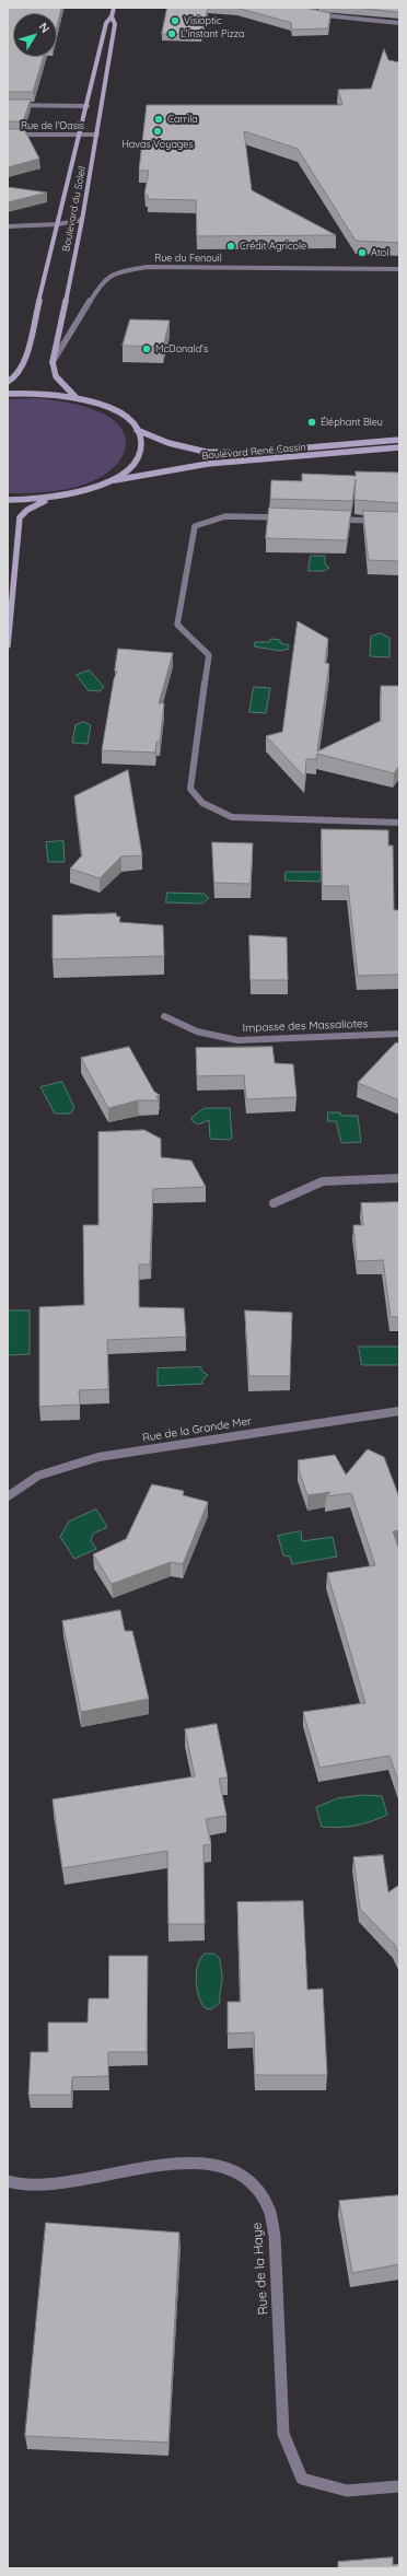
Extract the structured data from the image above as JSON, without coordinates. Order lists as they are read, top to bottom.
{
  "streets": {
    "main road": ["Boulevard du Soleil", "Boulevard René Cassin"],
    "street": [
      "Rue de l'Oasis",
      "Rue du Fenouil",
      "Impasse des Massaliotes",
      "Rue de la Grande Mer",
      "Rue de la Haye"
    ]
  },
  "crossings": [
    ["Rue de l'Oasis", "Boulevard du Soleil"],
    ["Boulevard du Soleil", "Rue du Fenouil"]
  ],
  "places": [
    "Visioptic",
    "L'instant Pizza",
    "Carrila",
    "Havas Voyages",
    "Crédit Agricole",
    "Atol",
    "McDonald's",
    "Éléphant Bleu"
  ],
  "north": "top right"
}
